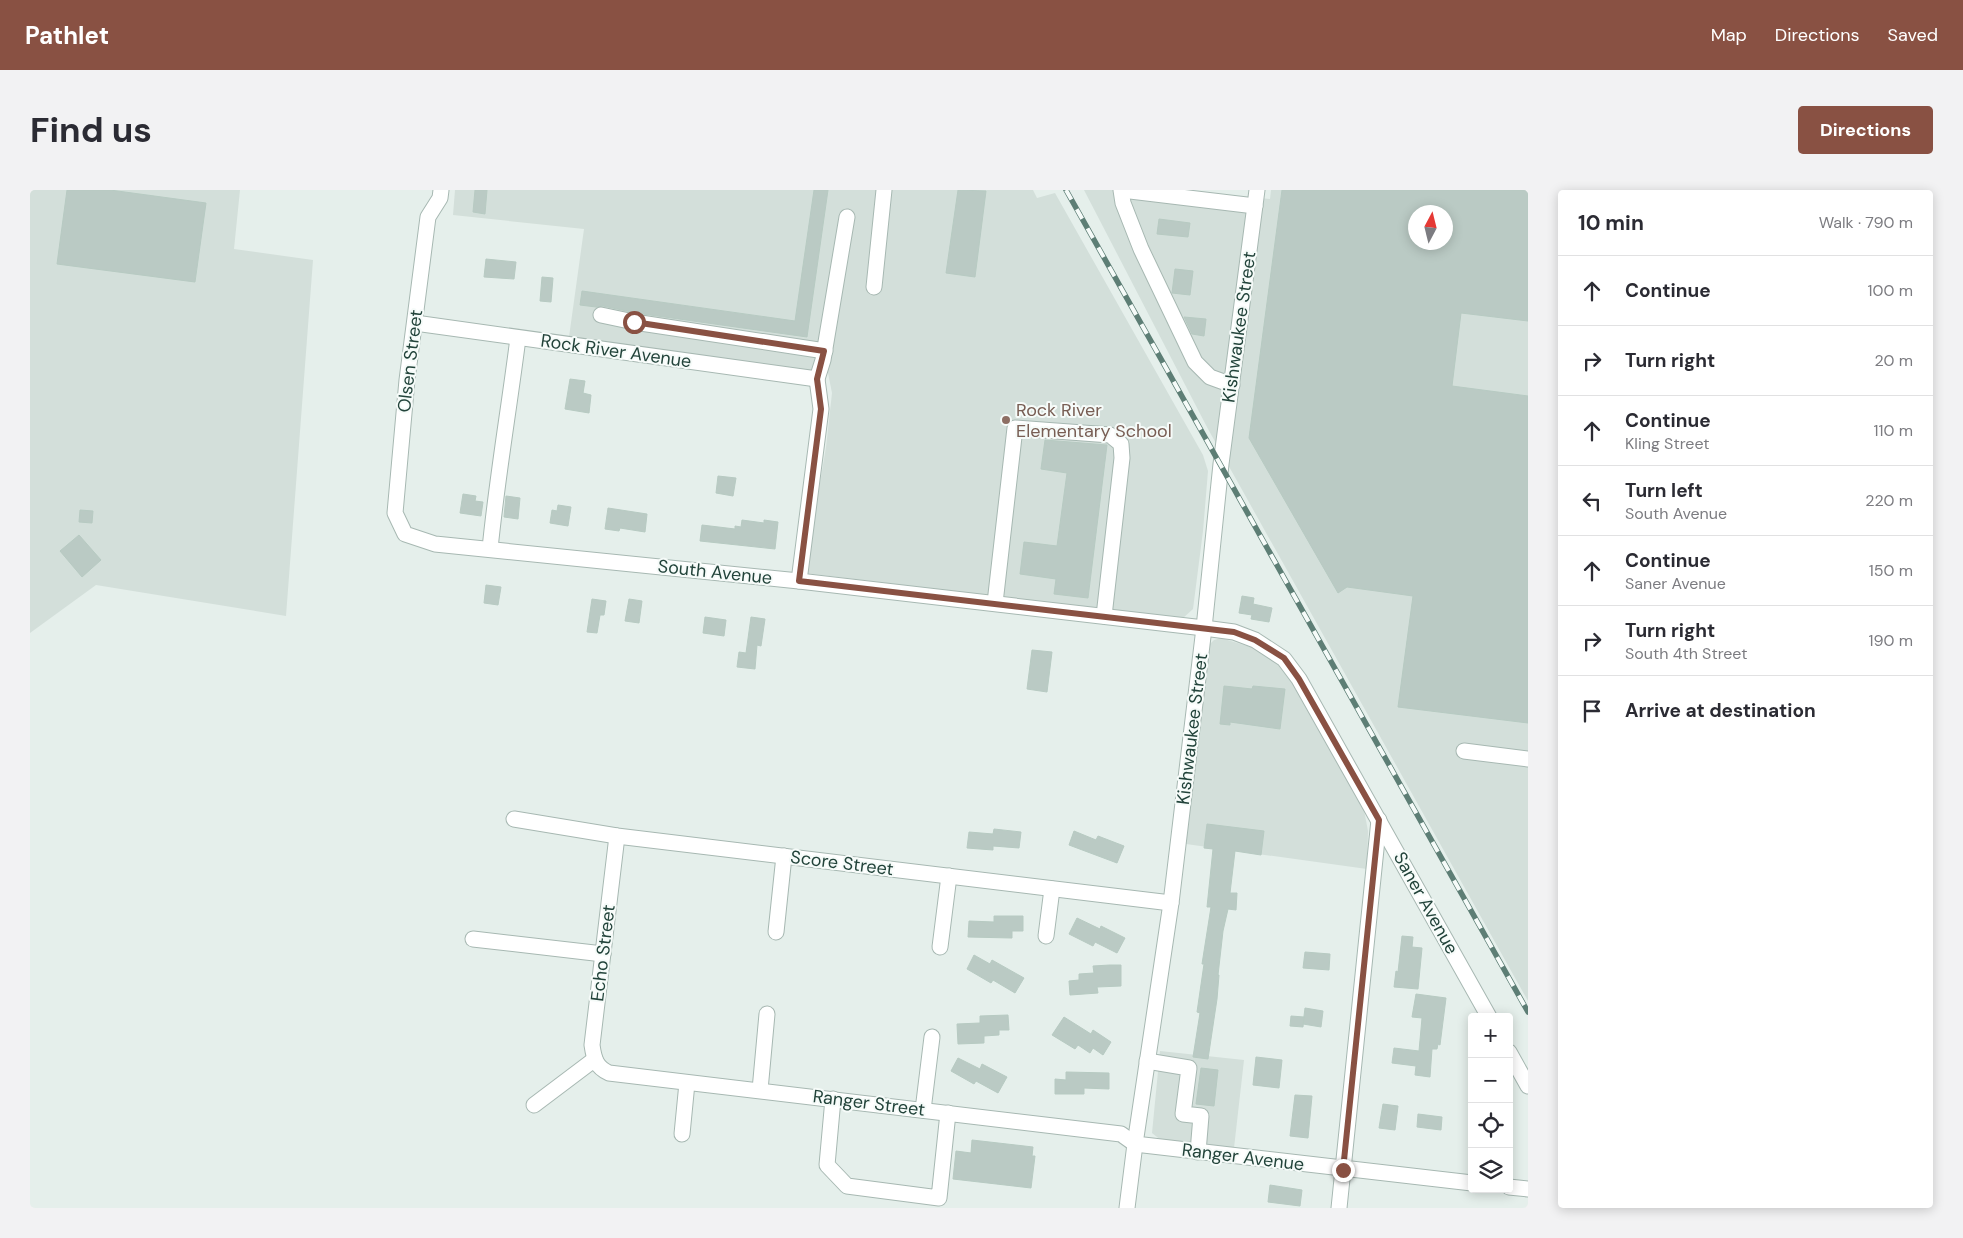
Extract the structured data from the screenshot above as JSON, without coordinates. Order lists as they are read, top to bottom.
{
  "streets": {
    "street": [
      "Kishwaukee Street",
      "Rock River Avenue",
      "Olsen Street",
      "South Avenue",
      "Score Street",
      "Saner Avenue",
      "Echo Street",
      "Ranger Street",
      "Ranger Avenue"
    ]
  },
  "crossings": [
    ["Kishwaukee Street", "South Avenue"],
    ["Kishwaukee Street", "Score Street"],
    ["Kishwaukee Street", "Saner Avenue"],
    ["Kishwaukee Street", "Ranger Street"],
    ["Kishwaukee Street", "Ranger Avenue"],
    ["Rock River Avenue", "Olsen Street"],
    ["Olsen Street", "South Avenue"],
    ["South Avenue", "Saner Avenue"],
    ["Score Street", "Echo Street"],
    ["Echo Street", "Ranger Street"],
    ["Ranger Street", "Ranger Avenue"]
  ],
  "places": ["Rock River Elementary School"],
  "north": "top",
  "page": {
    "header": "Pathlet",
    "nav": ["Map", "Directions", "Saved"],
    "buttons": "Directions",
    "title": "Find us",
    "heading": ["10 min", "Walk · 790 m"],
    "list": [
      ["Continue", "100 m"],
      ["Turn right", "20 m"],
      ["Continue", "Kling Street", "110 m"],
      ["Turn left", "South Avenue", "220 m"],
      ["Continue", "Saner Avenue", "150 m"],
      ["Turn right", "South 4th Street", "190 m"],
      "Arrive at destination"
    ],
    "map_buttons": ["+", "−"]
  }
}
